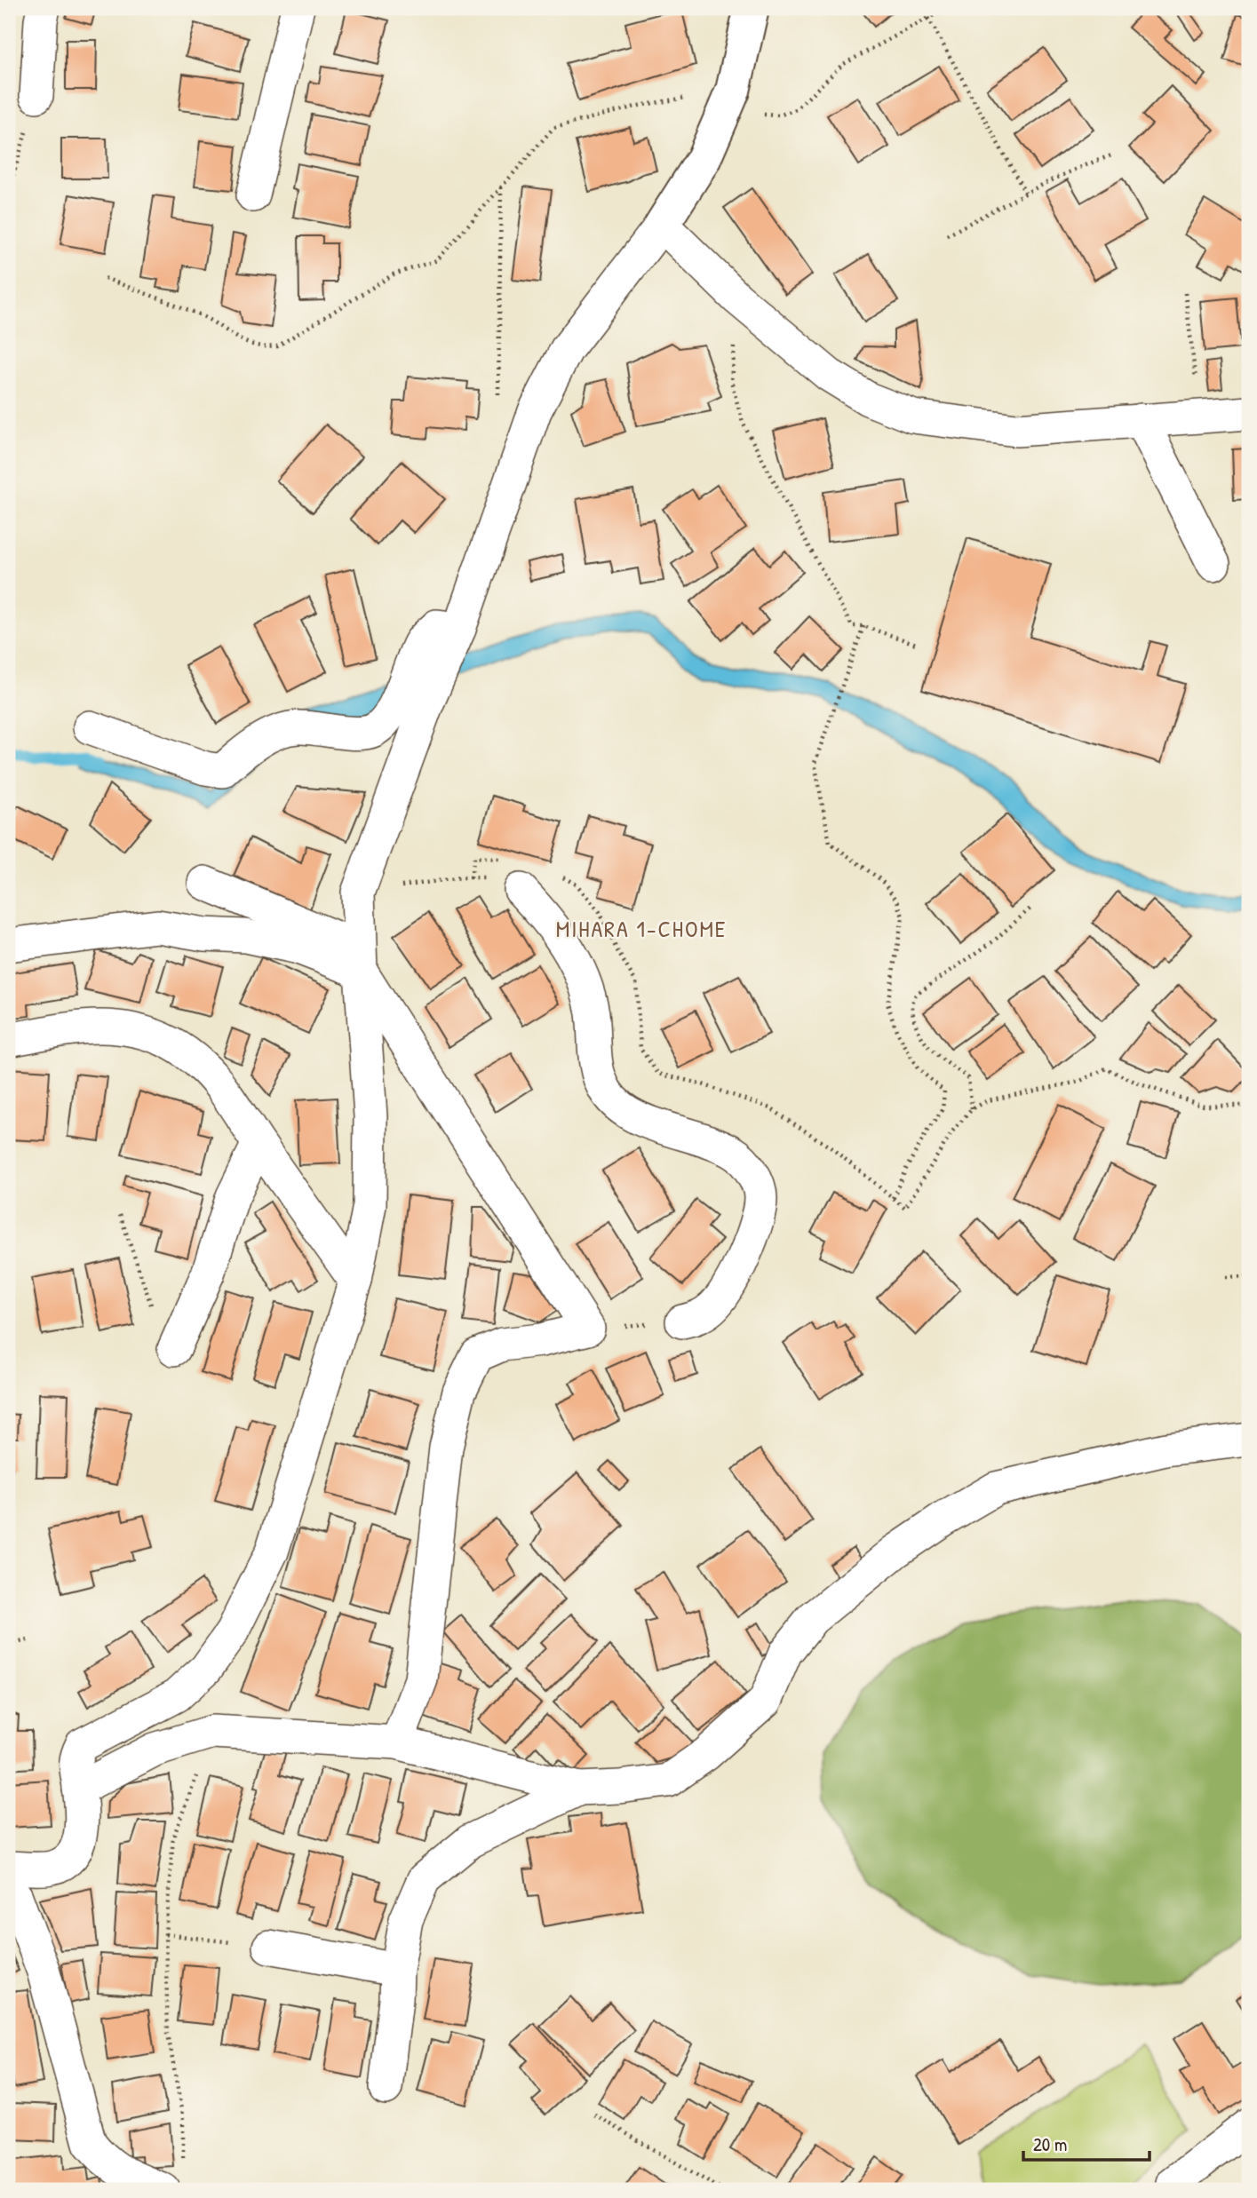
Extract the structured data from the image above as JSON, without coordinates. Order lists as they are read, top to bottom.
{
  "districts": ["MIHARA 1-CHOME"],
  "scale_bar": "20 m"
}
